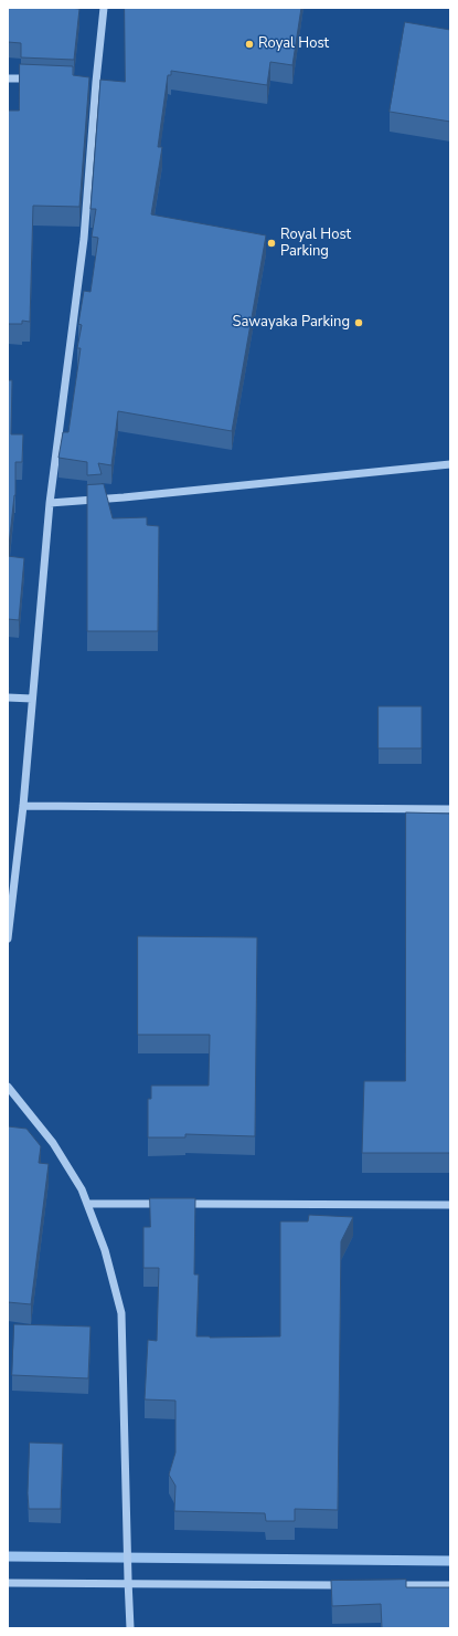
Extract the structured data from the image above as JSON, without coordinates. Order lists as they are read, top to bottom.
{
  "places": ["Royal Host", "Royal Host Parking", "Sawayaka Parking"]
}
